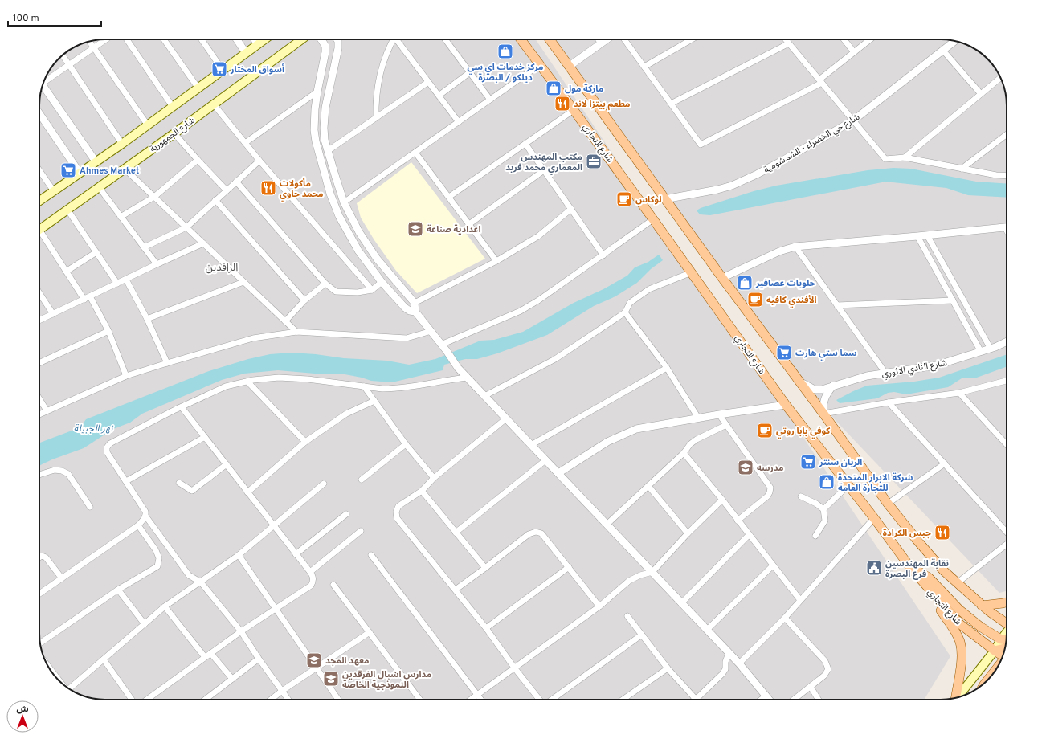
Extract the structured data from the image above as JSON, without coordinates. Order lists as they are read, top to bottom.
{
  "streets": {
    "main road": ["شارع الجمهورية", "شارع التجاري"],
    "street": ["شارع حي الخضراء - الشمشومية", "شارع النادي الاثوري"]
  },
  "districts": ["الرافدين"],
  "water": ["نهر الجبيلة"],
  "places": {
    "shop": [
      "مركز خدمات اي سي ديلكو / البصرة",
      "ماركة مول",
      "حلويات عصافير",
      "شركة الابرار المتحدة للتجارة العامة"
    ],
    "supermarket": [
      "أسواق المختار",
      "Ahmes Market",
      "سما ستي هارت",
      "الريان سنتر"
    ],
    "restaurant": ["مطعم بيتزا لاند", "مأكولات محمد حاوي", "چبس الكرادة"],
    "office": ["مكتب المهندس المعماري محمد فريد"],
    "cafe": ["لوكاس", "الأفندي كافيه", "كوفي بابا روتي"],
    "school or university": [
      "اعدادية صناعة",
      "مدرسه",
      "معهد المجد",
      "مدارس اشبال الفرقدين النموذجية الخاصة"
    ],
    "public building": ["نقابة المهندسين فرع البصرة"]
  },
  "scale_bar": "100 m",
  "north": "top"
}
